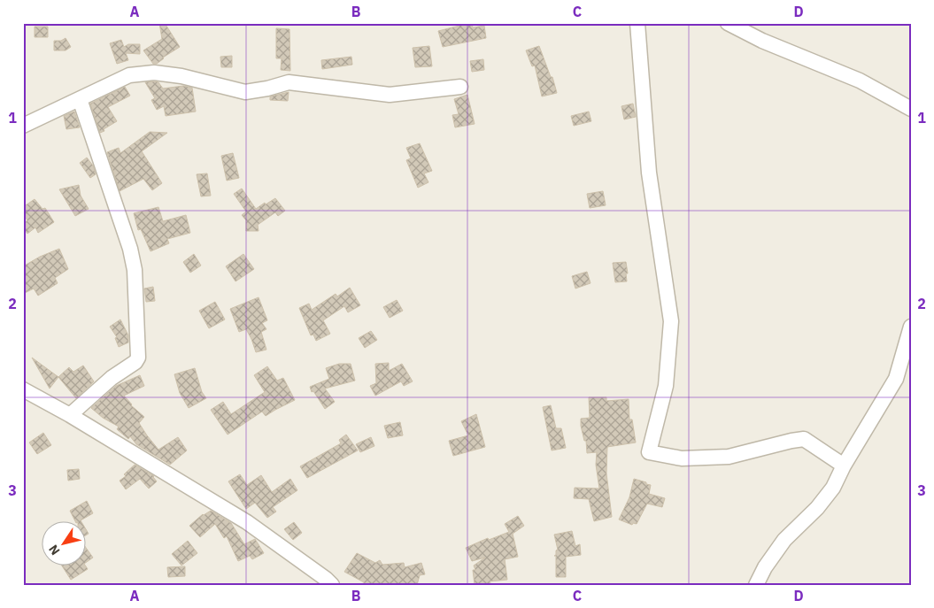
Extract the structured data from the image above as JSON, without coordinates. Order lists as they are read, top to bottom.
{
  "north": "bottom left",
  "grid": {
    "columns": [
      "A",
      "B",
      "C",
      "D"
    ],
    "rows": ["1", "2", "3"]
  }
}
